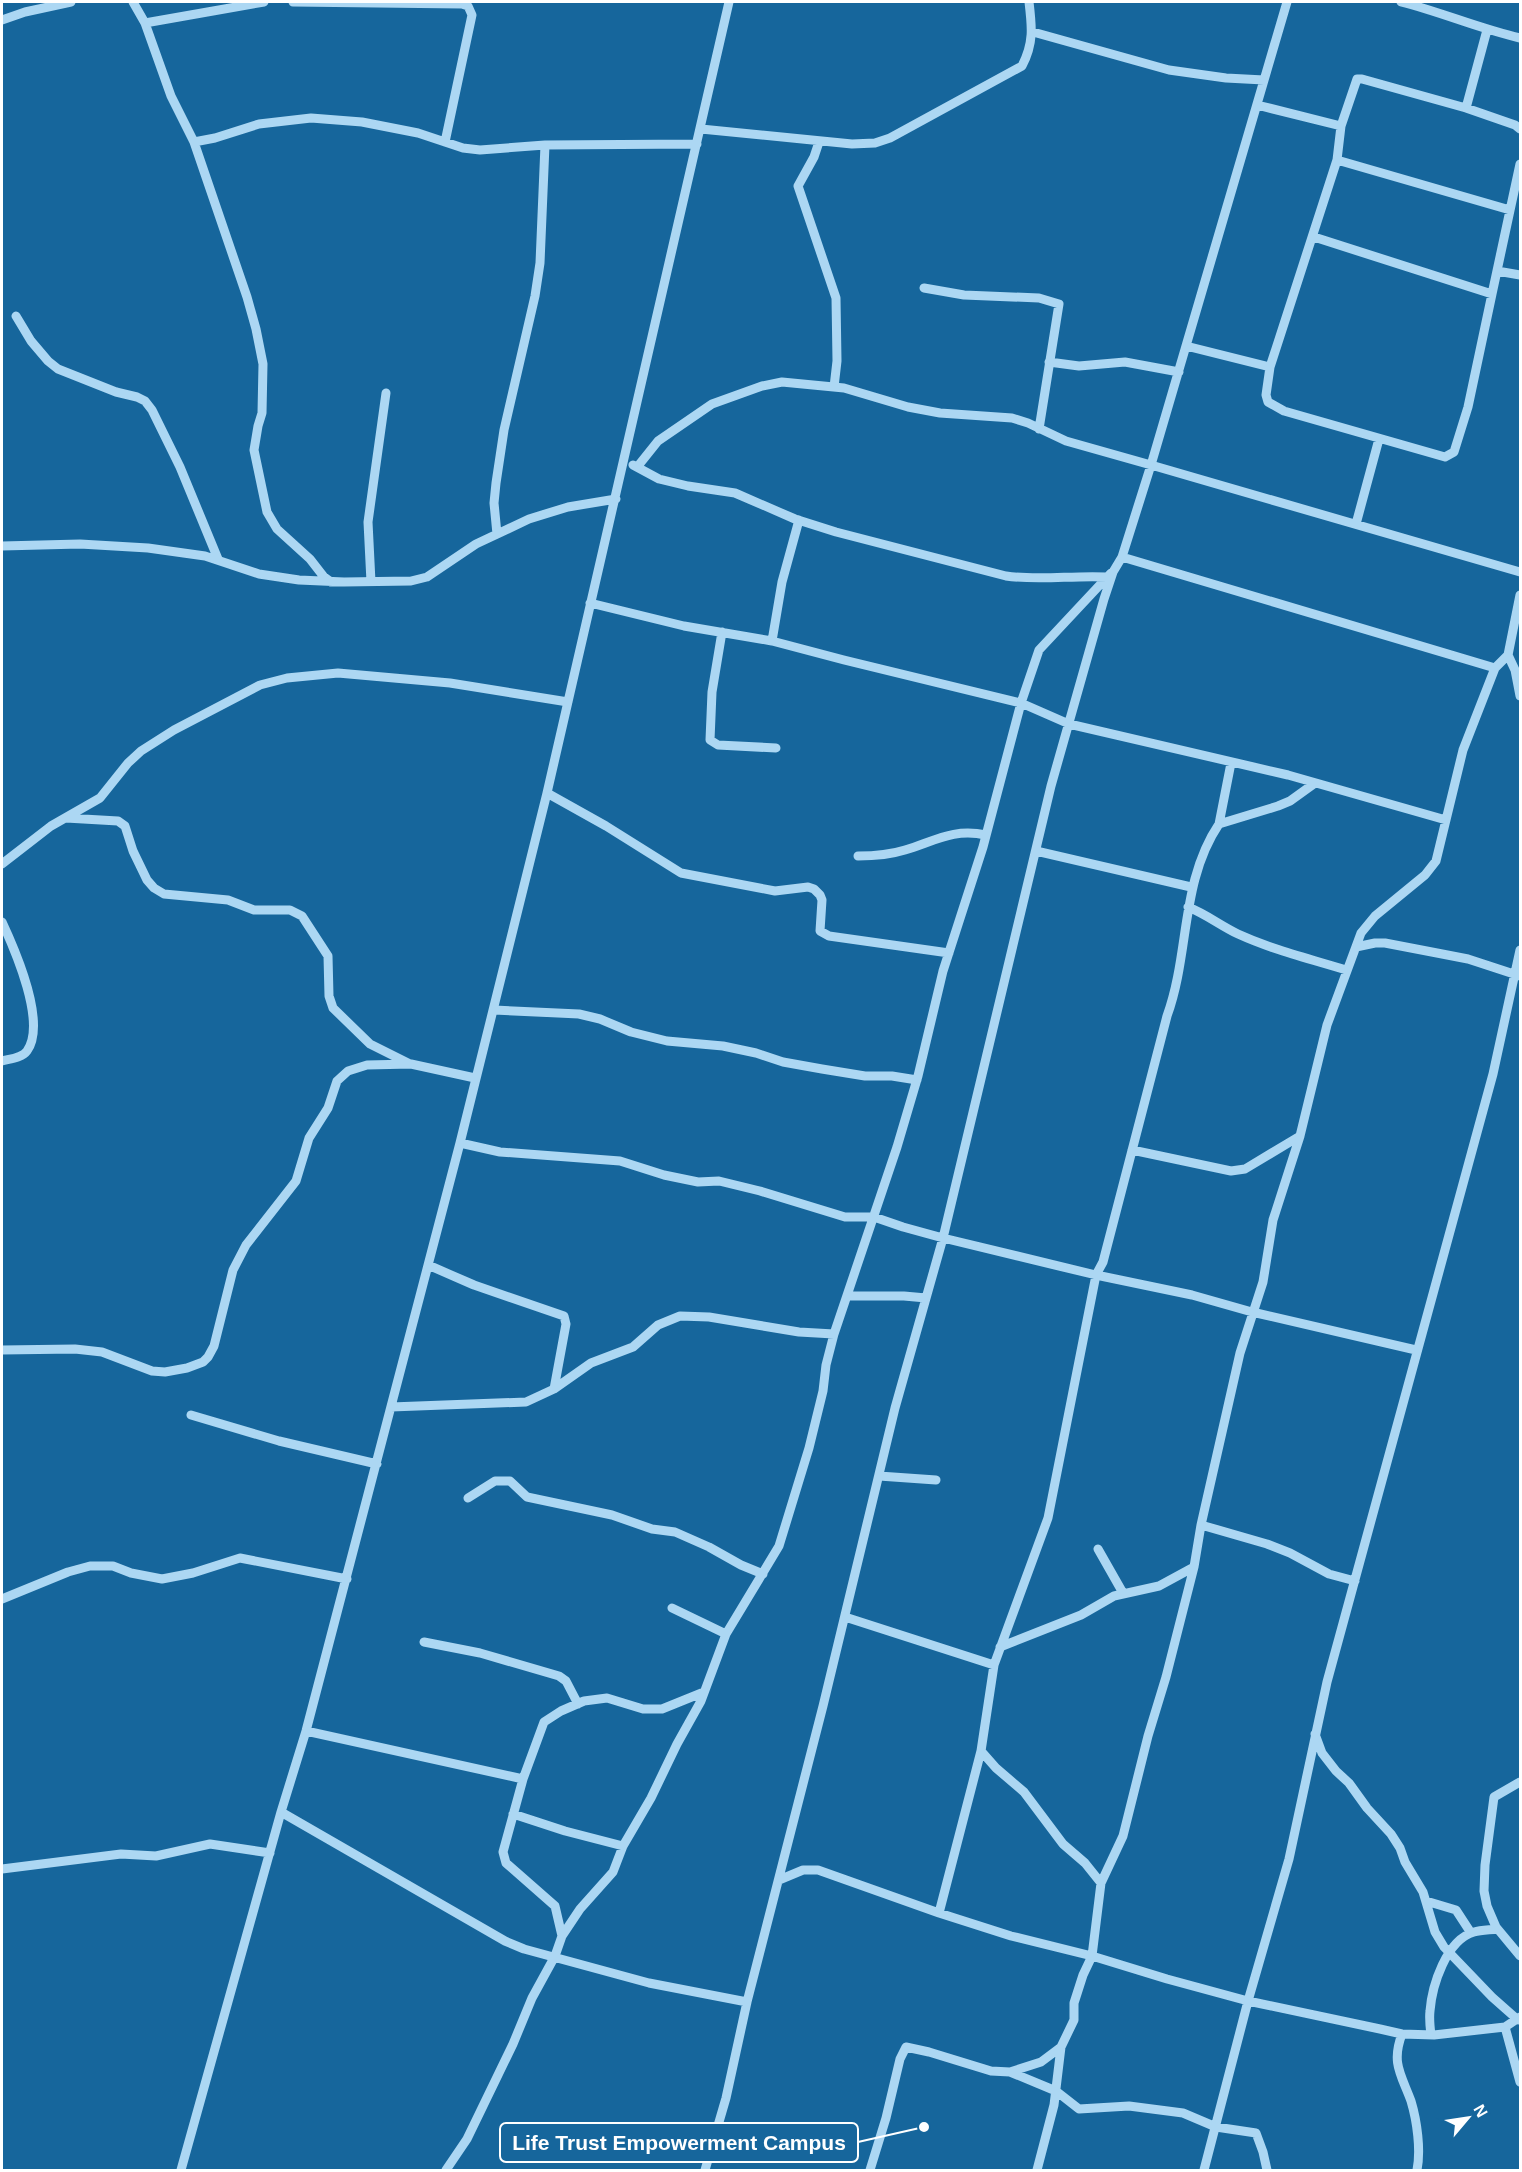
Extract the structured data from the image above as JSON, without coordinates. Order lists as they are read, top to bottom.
{
  "places": ["Life Trust Empowerment Campus"],
  "north": "top right"
}
